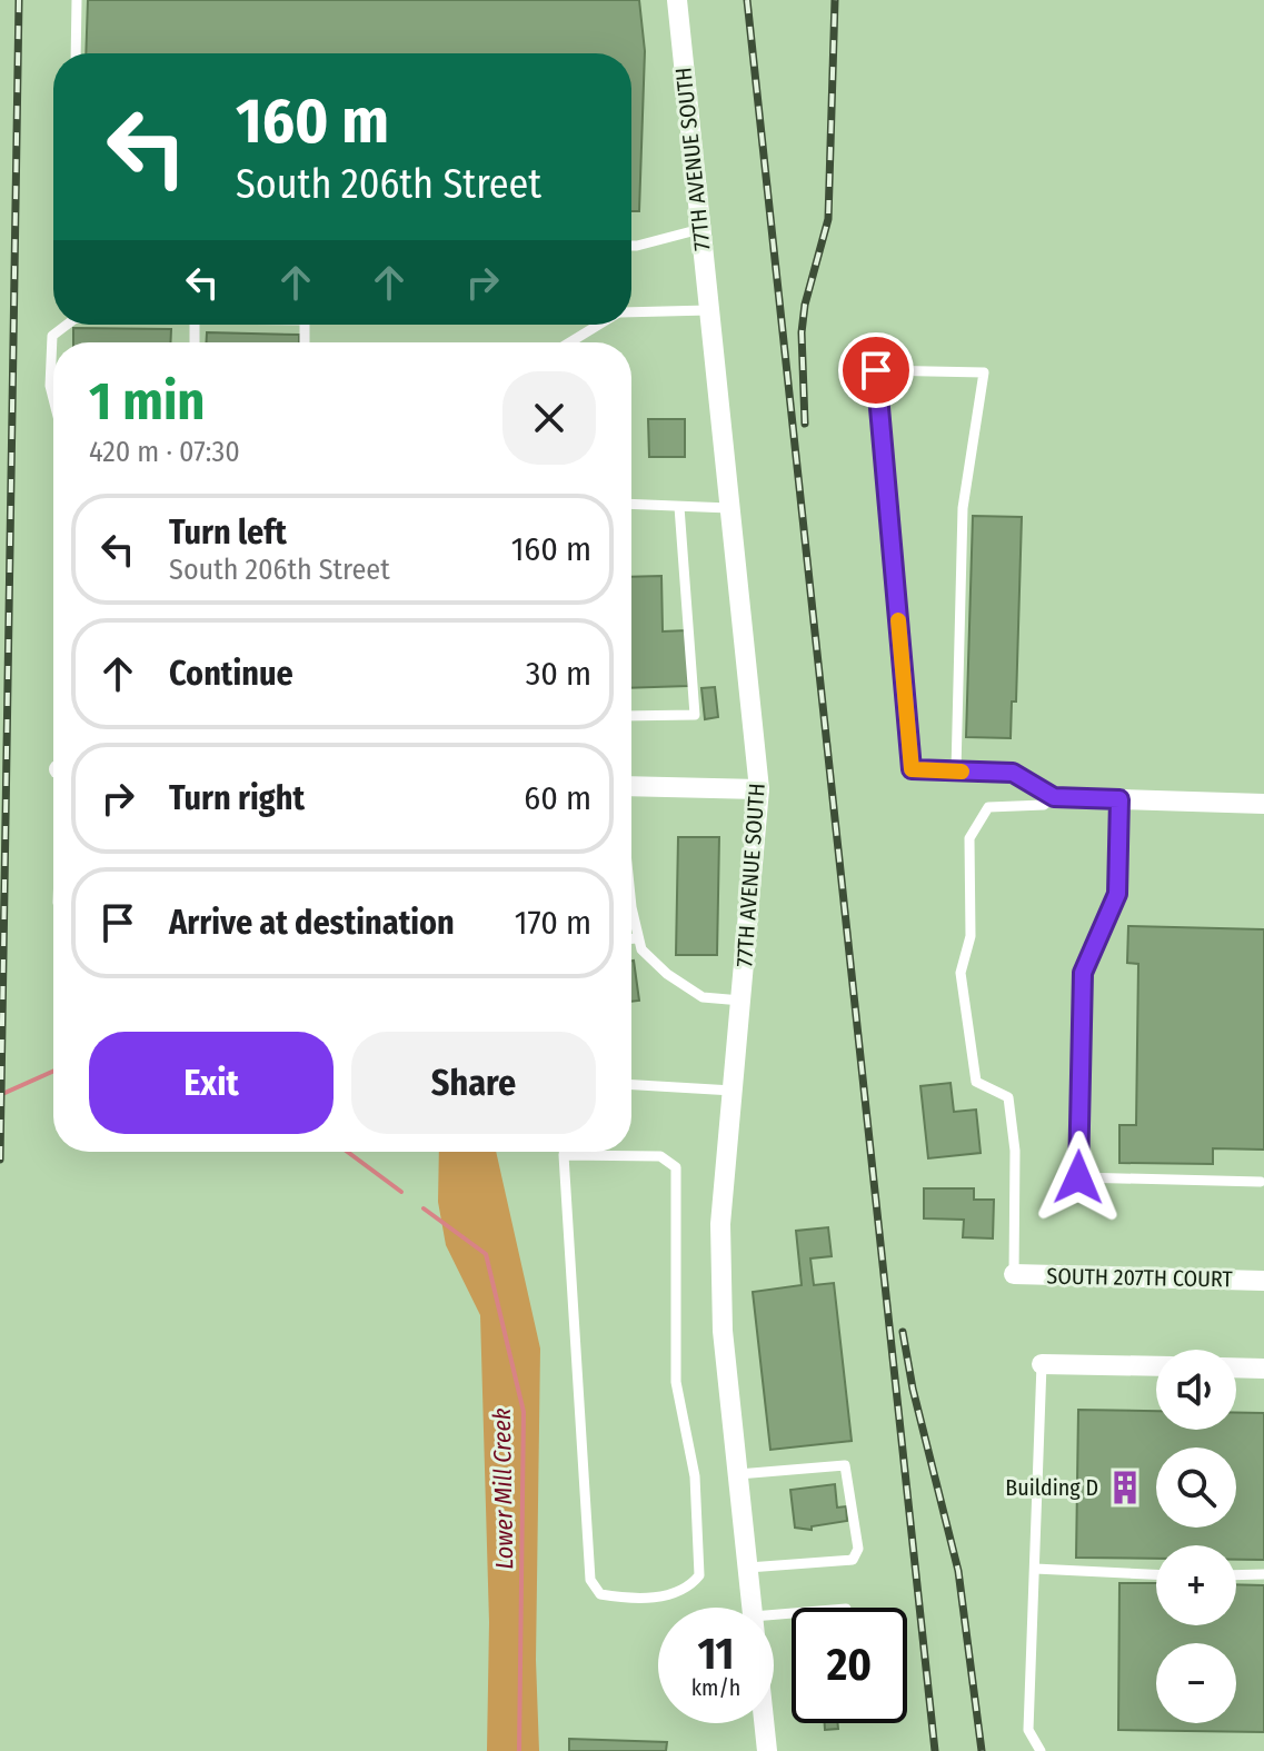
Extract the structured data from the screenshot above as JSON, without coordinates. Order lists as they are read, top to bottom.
{
  "streets": {
    "street": ["77TH AVENUE SOUTH", "SOUTH 207TH COURT"]
  },
  "water": ["Lower Mill Creek"],
  "places": {
    "building": ["Building D"]
  },
  "page": {
    "turn": ["160 m", "South 206th Street"],
    "heading": ["1 min", "420 m · 07:30"],
    "list": [
      {
        "name": "Turn left",
        "note": "South 206th Street",
        "value": "160 m"
      },
      {
        "name": "Continue",
        "value": "30 m"
      },
      {
        "name": "Turn right",
        "value": "60 m"
      },
      {
        "name": "Arrive at destination",
        "value": "170 m"
      }
    ],
    "buttons": ["Exit", "Share"],
    "map_buttons": ["+", "−"],
    "speed": "11 km/h",
    "limit": "20"
  }
}
